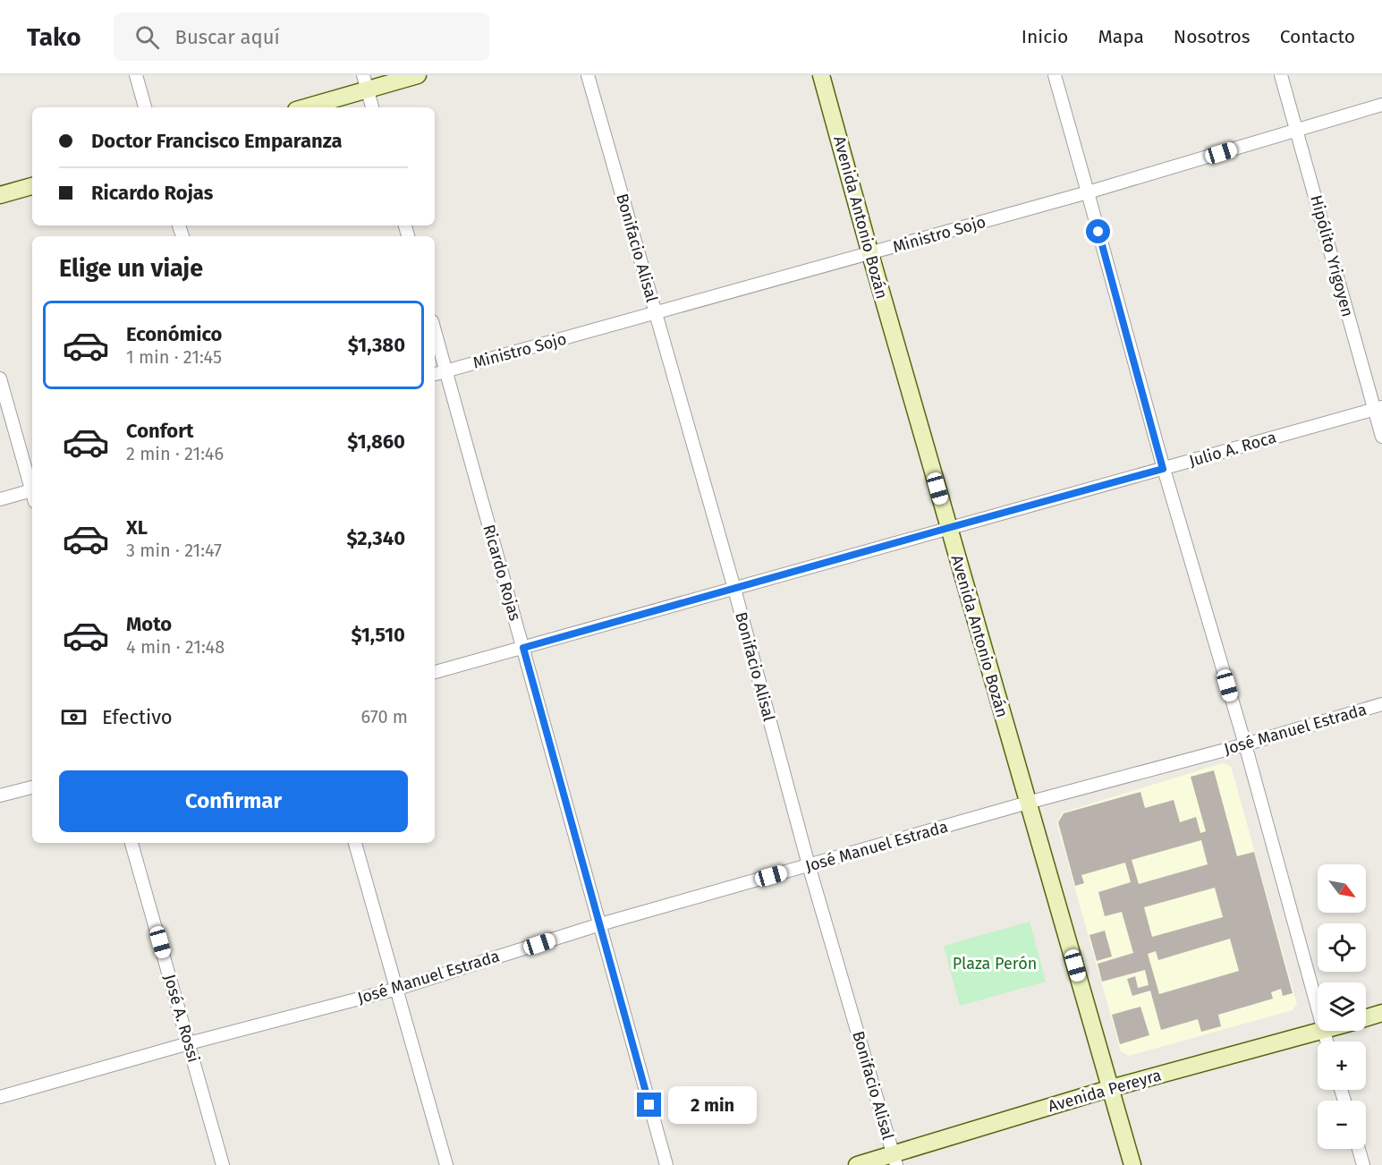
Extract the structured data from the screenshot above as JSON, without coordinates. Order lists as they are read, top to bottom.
{
  "streets": {
    "main road": ["Avenida Antonio Bozán", "Avenida Pereyra"],
    "street": [
      "Ministro Sojo",
      "Bonifacio Alisal",
      "Hipólito Yrigoyen",
      "Julio A. Roca",
      "Ricardo Rojas",
      "José Manuel Estrada",
      "José A. Rossi"
    ]
  },
  "crossings": [
    ["Avenida Antonio Bozán", "Ministro Sojo"],
    ["Avenida Antonio Bozán", "Julio A. Roca"],
    ["Avenida Antonio Bozán", "José Manuel Estrada"],
    ["Avenida Antonio Bozán", "Avenida Pereyra"],
    ["Ministro Sojo", "Bonifacio Alisal"],
    ["Ministro Sojo", "Hipólito Yrigoyen"],
    ["Ministro Sojo", "Ricardo Rojas"],
    ["Bonifacio Alisal", "Julio A. Roca"],
    ["Bonifacio Alisal", "José Manuel Estrada"],
    ["Bonifacio Alisal", "Avenida Pereyra"],
    ["Hipólito Yrigoyen", "Julio A. Roca"],
    ["Julio A. Roca", "Ricardo Rojas"],
    ["Ricardo Rojas", "José Manuel Estrada"],
    ["José Manuel Estrada", "José A. Rossi"]
  ],
  "parks": ["Plaza Perón"],
  "north": "bottom right",
  "page": {
    "header": "Tako",
    "search": "Buscar aquí",
    "nav": [
      "Inicio",
      "Mapa",
      "Nosotros",
      "Contacto"
    ],
    "banner": ["Doctor Francisco Emparanza", "Ricardo Rojas"],
    "heading": "Elige un viaje",
    "list": [
      {
        "name": "Económico",
        "note": "1 min · 21:45",
        "value": "$1,380"
      },
      {
        "name": "Confort",
        "note": "2 min · 21:46",
        "value": "$1,860"
      },
      {
        "name": "XL",
        "note": "3 min · 21:47",
        "value": "$2,340"
      },
      {
        "name": "Moto",
        "note": "4 min · 21:48",
        "value": "$1,510"
      }
    ],
    "pay": ["Efectivo", "670 m"],
    "buttons": "Confirmar",
    "map_buttons": ["+", "−"],
    "bubble": "2 min"
  }
}
